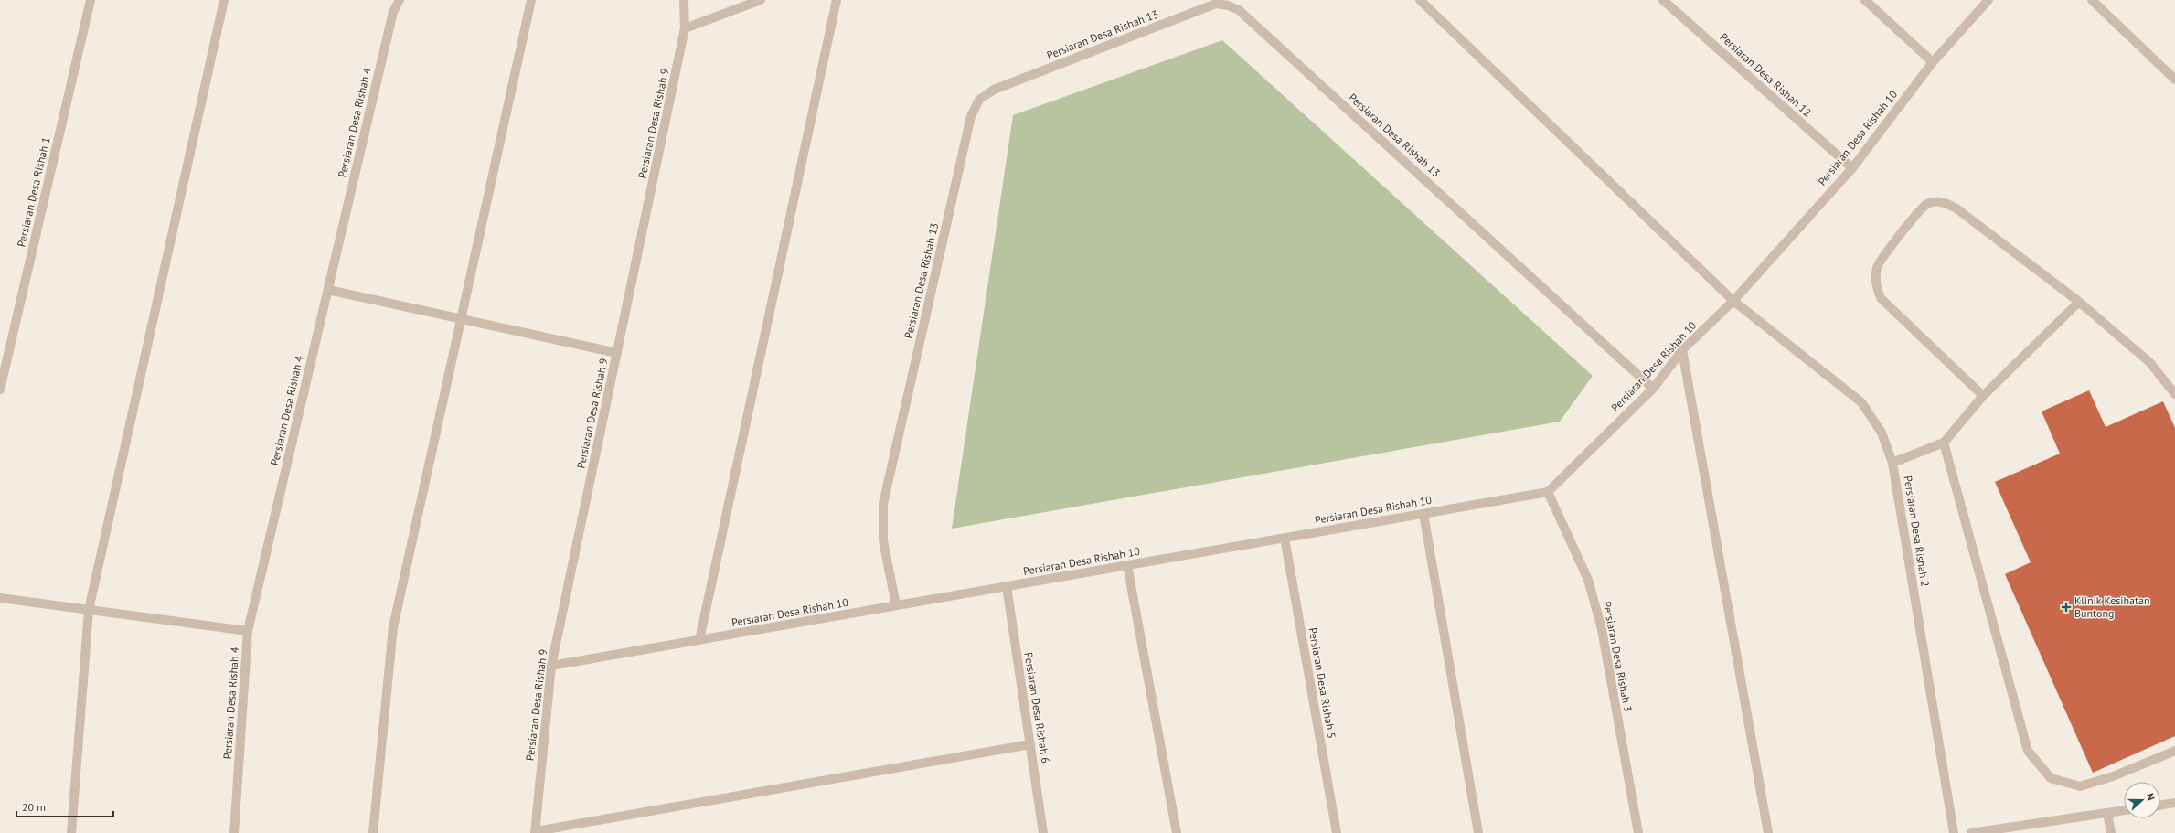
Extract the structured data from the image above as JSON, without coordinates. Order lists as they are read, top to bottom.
{
  "streets": {
    "street": [
      "Persiaran Desa Rishah 13",
      "Persiaran Desa Rishah 12",
      "Persiaran Desa Rishah 4",
      "Persiaran Desa Rishah 9",
      "Persiaran Desa Rishah 10",
      "Persiaran Desa Rishah 1",
      "Persiaran Desa Rishah 2",
      "Persiaran Desa Rishah 3",
      "Persiaran Desa Rishah 5",
      "Persiaran Desa Rishah 6"
    ]
  },
  "crossings": [
    ["Persiaran Desa Rishah 13", "Persiaran Desa Rishah 10"],
    ["Persiaran Desa Rishah 12", "Persiaran Desa Rishah 10"],
    ["Persiaran Desa Rishah 9", "Persiaran Desa Rishah 10"],
    ["Persiaran Desa Rishah 10", "Persiaran Desa Rishah 2"],
    ["Persiaran Desa Rishah 10", "Persiaran Desa Rishah 3"],
    ["Persiaran Desa Rishah 10", "Persiaran Desa Rishah 5"],
    ["Persiaran Desa Rishah 10", "Persiaran Desa Rishah 6"]
  ],
  "places": {
    "health": ["Klinik Kesihatan Buntong"]
  },
  "scale_bar": "20 m",
  "north": "right"
}
